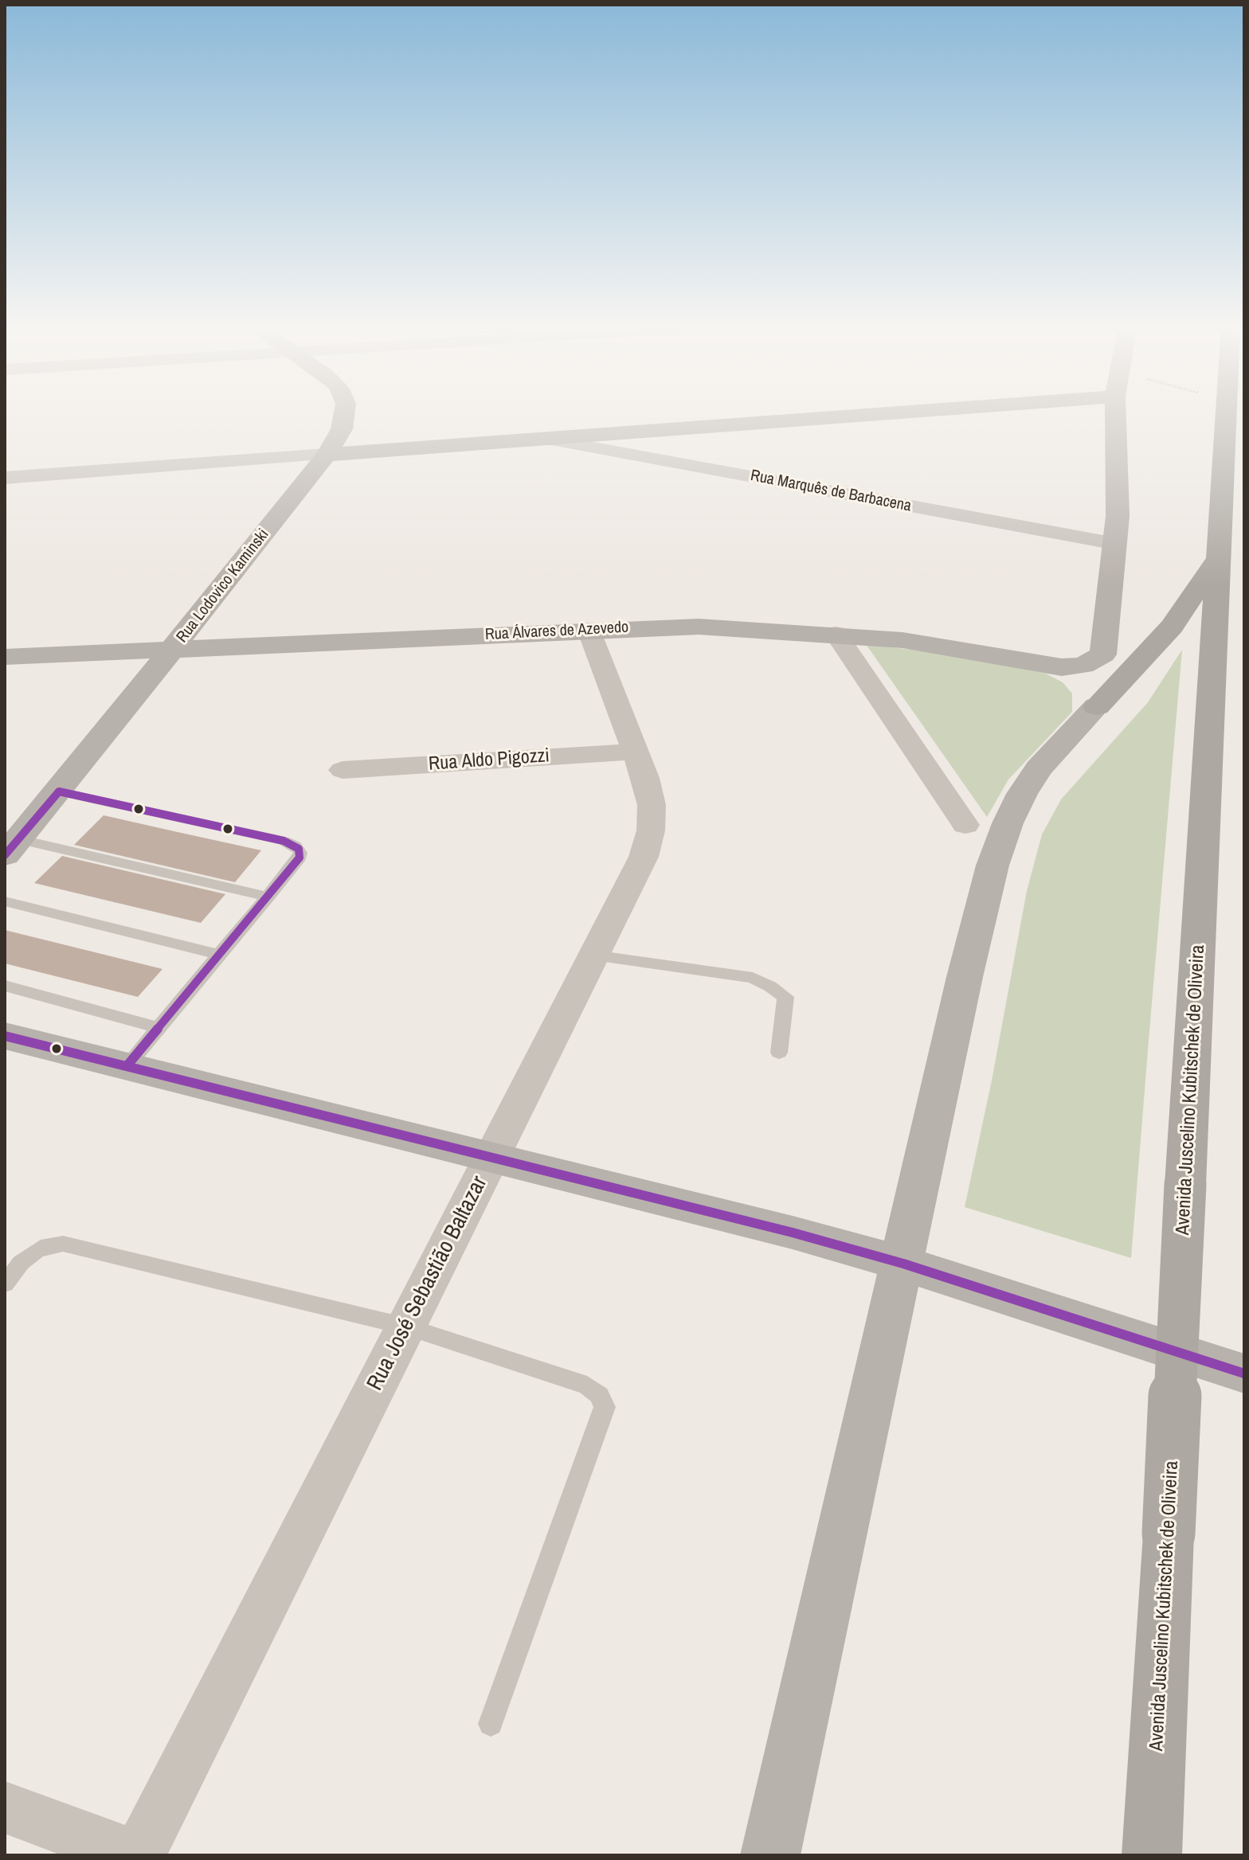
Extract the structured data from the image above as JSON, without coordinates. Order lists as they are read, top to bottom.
{
  "streets": {
    "highway": ["Avenida Juscelino Kubitschek de Oliveira"],
    "street": [
      "Rua Marquês de Barbacena",
      "Rua Lodovico Kaminski",
      "Rua Álvares de Azevedo",
      "Rua Aldo Pigozzi",
      "Rua José Sebastião Baltazar"
    ]
  },
  "crossings": [
    ["Rua Marquês de Barbacena", "Rua Álvares de Azevedo"],
    ["Rua Lodovico Kaminski", "Rua Álvares de Azevedo"],
    ["Rua Álvares de Azevedo", "Rua José Sebastião Baltazar"],
    ["Rua Aldo Pigozzi", "Rua José Sebastião Baltazar"]
  ]
}
